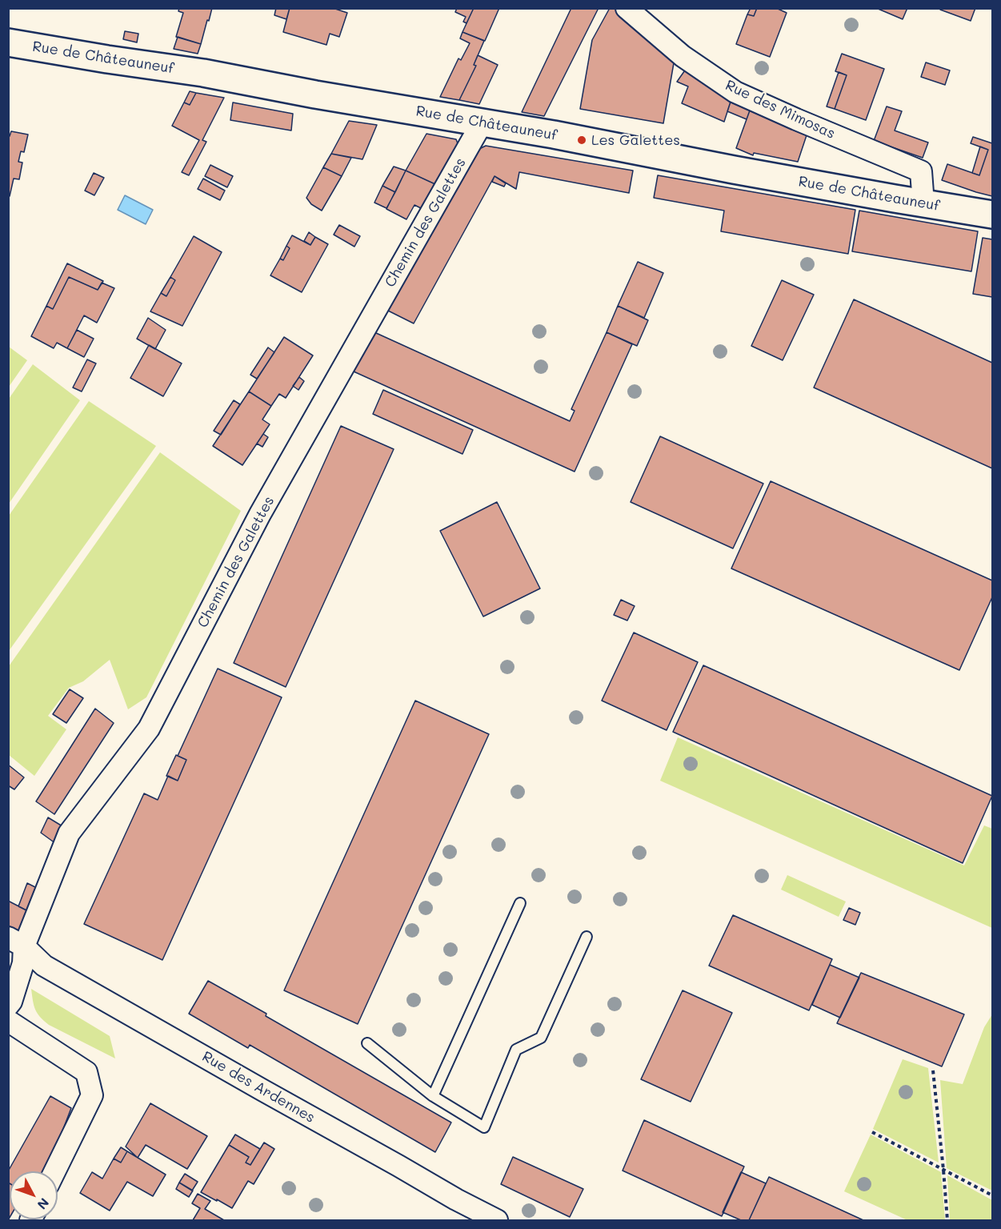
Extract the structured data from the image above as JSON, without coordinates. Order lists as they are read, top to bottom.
{
  "streets": {
    "main road": ["Rue de Châteauneuf"],
    "street": ["Rue des Mimosas", "Chemin des Galettes", "Rue des Ardennes"]
  },
  "crossings": [
    ["Rue de Châteauneuf", "Rue des Mimosas"],
    ["Rue de Châteauneuf", "Chemin des Galettes"],
    ["Chemin des Galettes", "Rue des Ardennes"]
  ],
  "places": ["Les Galettes"],
  "north": "bottom right"
}
